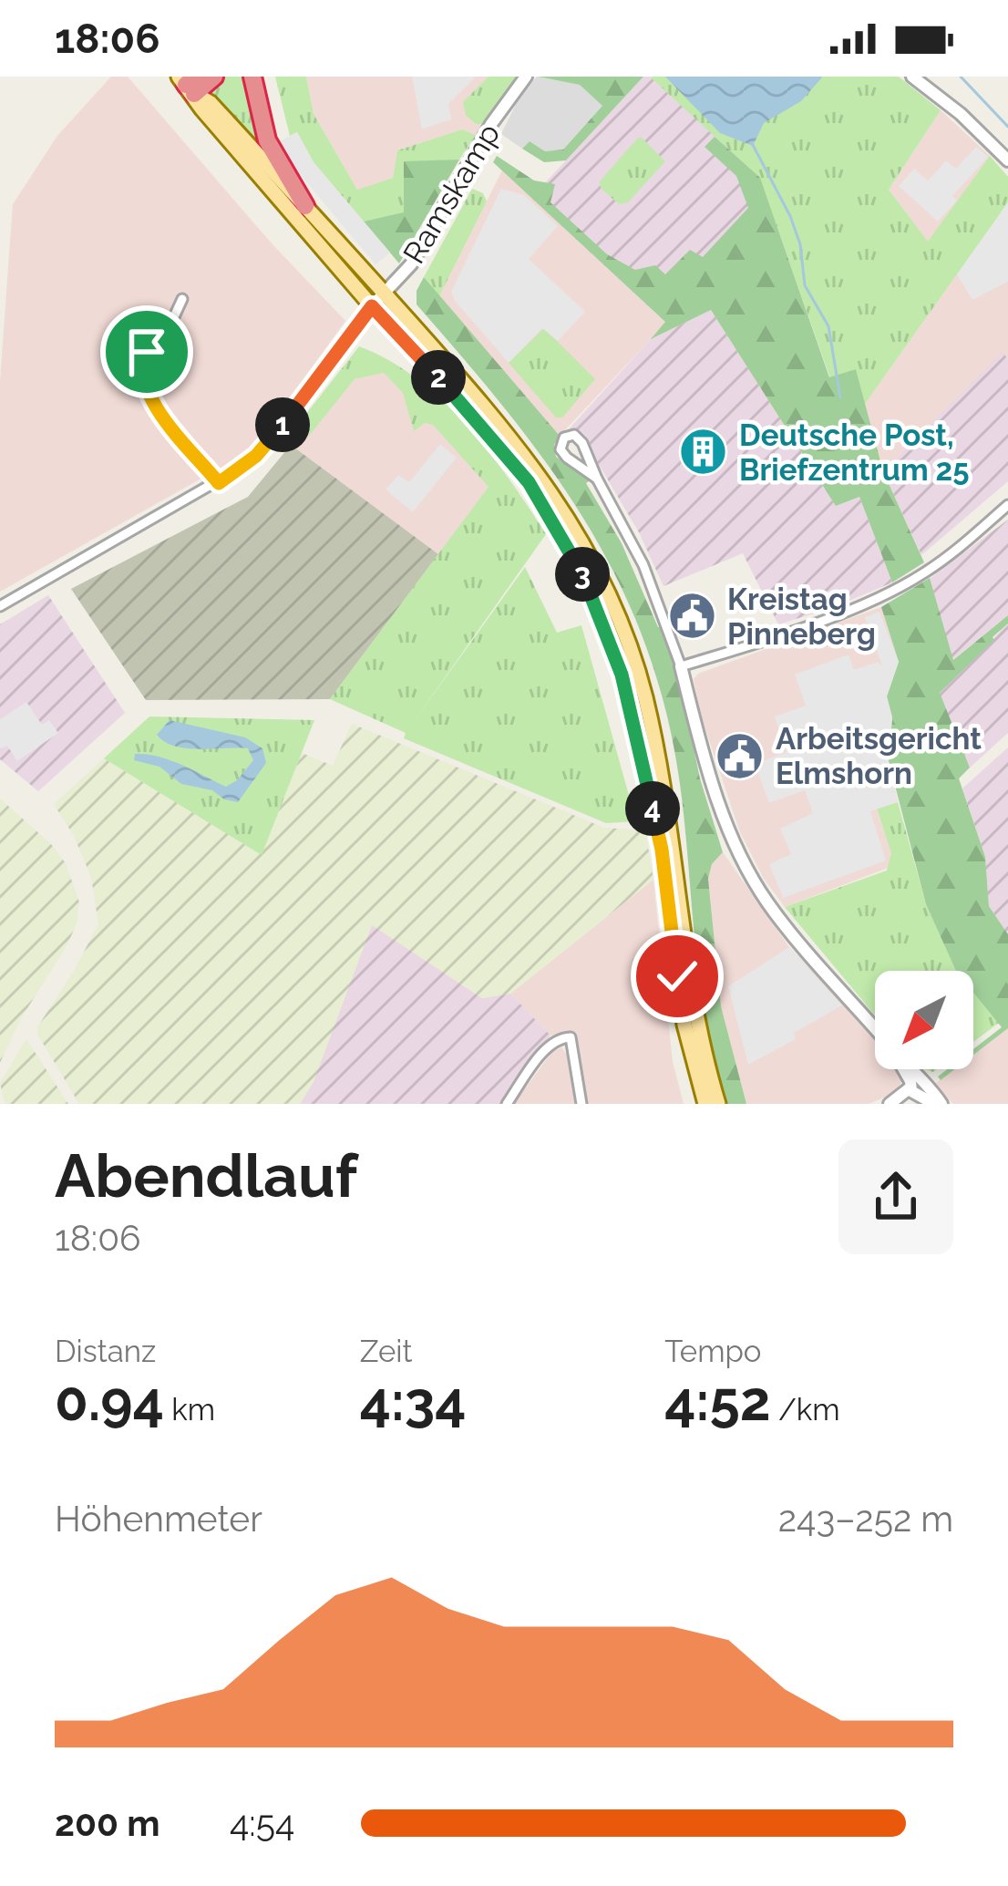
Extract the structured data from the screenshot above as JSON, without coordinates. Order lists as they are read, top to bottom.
{
  "streets": {
    "street": ["Ramskamp"]
  },
  "places": {
    "building": ["Deutsche Post, Briefzentrum 25"],
    "public building": ["Kreistag Pinneberg", "Arbeitsgericht Elmshorn"]
  },
  "north": "bottom left",
  "page": {
    "status": "18:06",
    "pins": [
      "2",
      "1",
      "3",
      "4"
    ],
    "heading": ["Abendlauf", "18:06"],
    "stats": [
      ["Distanz", "0.94 km"],
      ["Zeit", "4:34"],
      ["Tempo", "4:52 /km"]
    ],
    "chart": ["Höhenmeter", "243–252 m"],
    "list": [
      {
        "name": "200 m",
        "note": "4:54"
      }
    ]
  }
}
